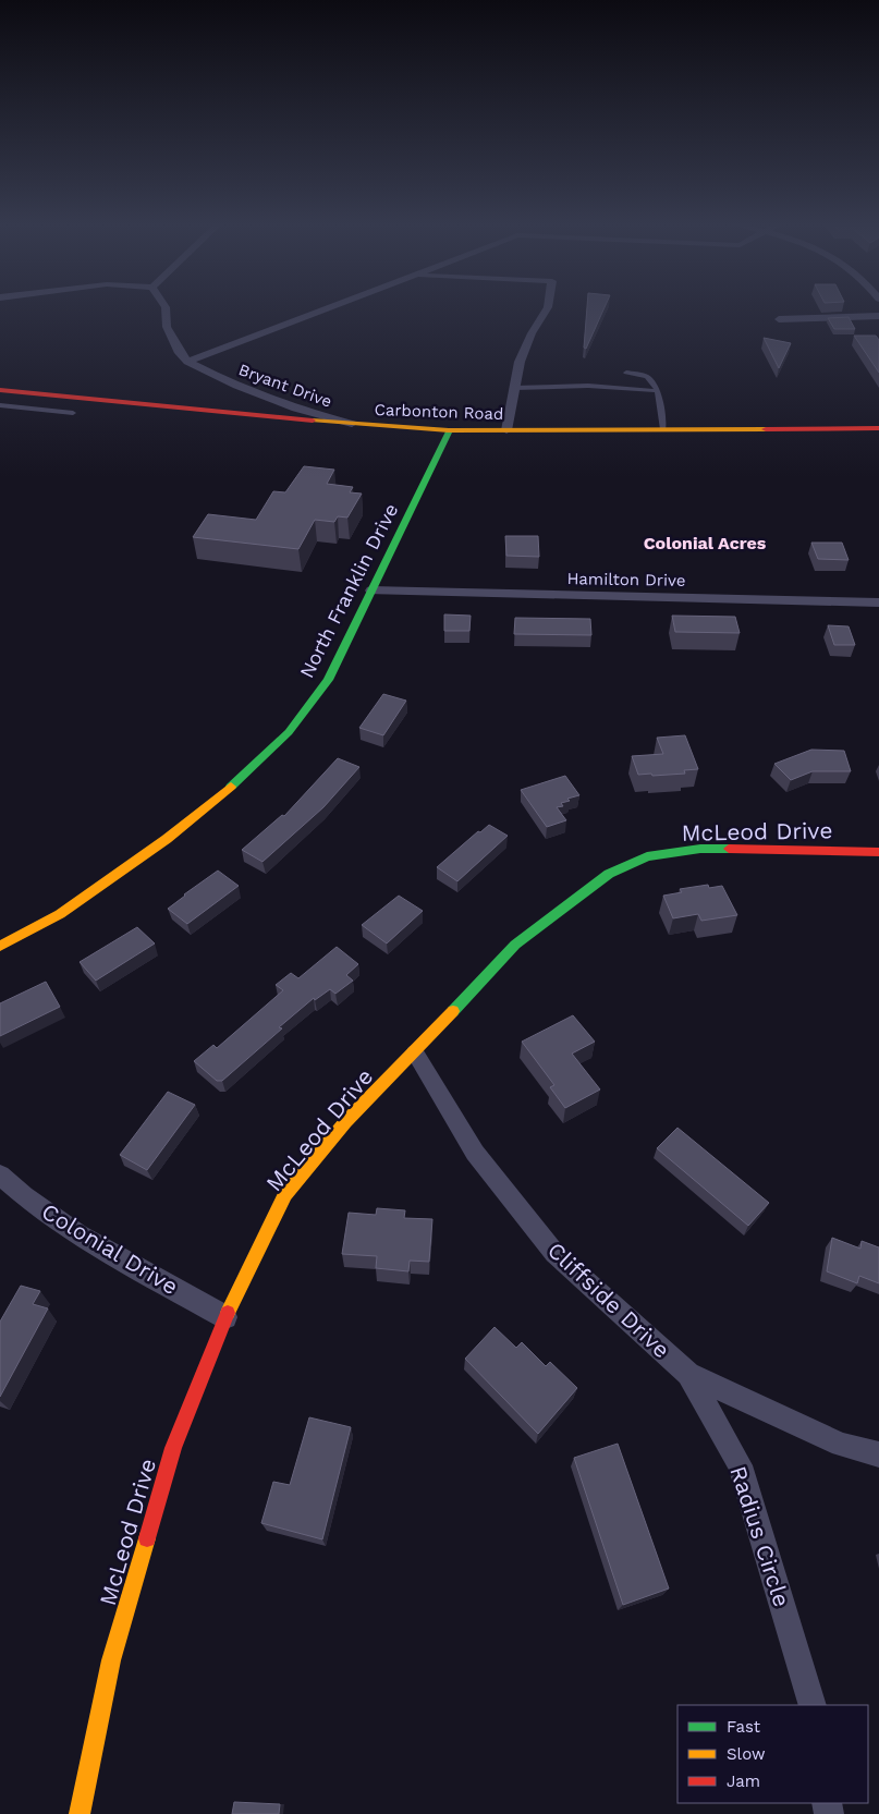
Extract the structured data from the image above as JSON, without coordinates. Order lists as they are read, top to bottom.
{
  "streets": {
    "street": [
      "Bryant Drive",
      "Carbonton Road",
      "Hamilton Drive",
      "North Franklin Drive",
      "McLeod Drive",
      "Colonial Drive",
      "Cliffside Drive",
      "Radius Circle"
    ]
  },
  "crossings": [
    ["Bryant Drive", "Carbonton Road"],
    ["Carbonton Road", "North Franklin Drive"],
    ["Hamilton Drive", "North Franklin Drive"],
    ["McLeod Drive", "Colonial Drive"],
    ["McLeod Drive", "Cliffside Drive"],
    ["Cliffside Drive", "Radius Circle"]
  ],
  "districts": ["Colonial Acres"],
  "legend": ["Fast", "Slow", "Jam"]
}
